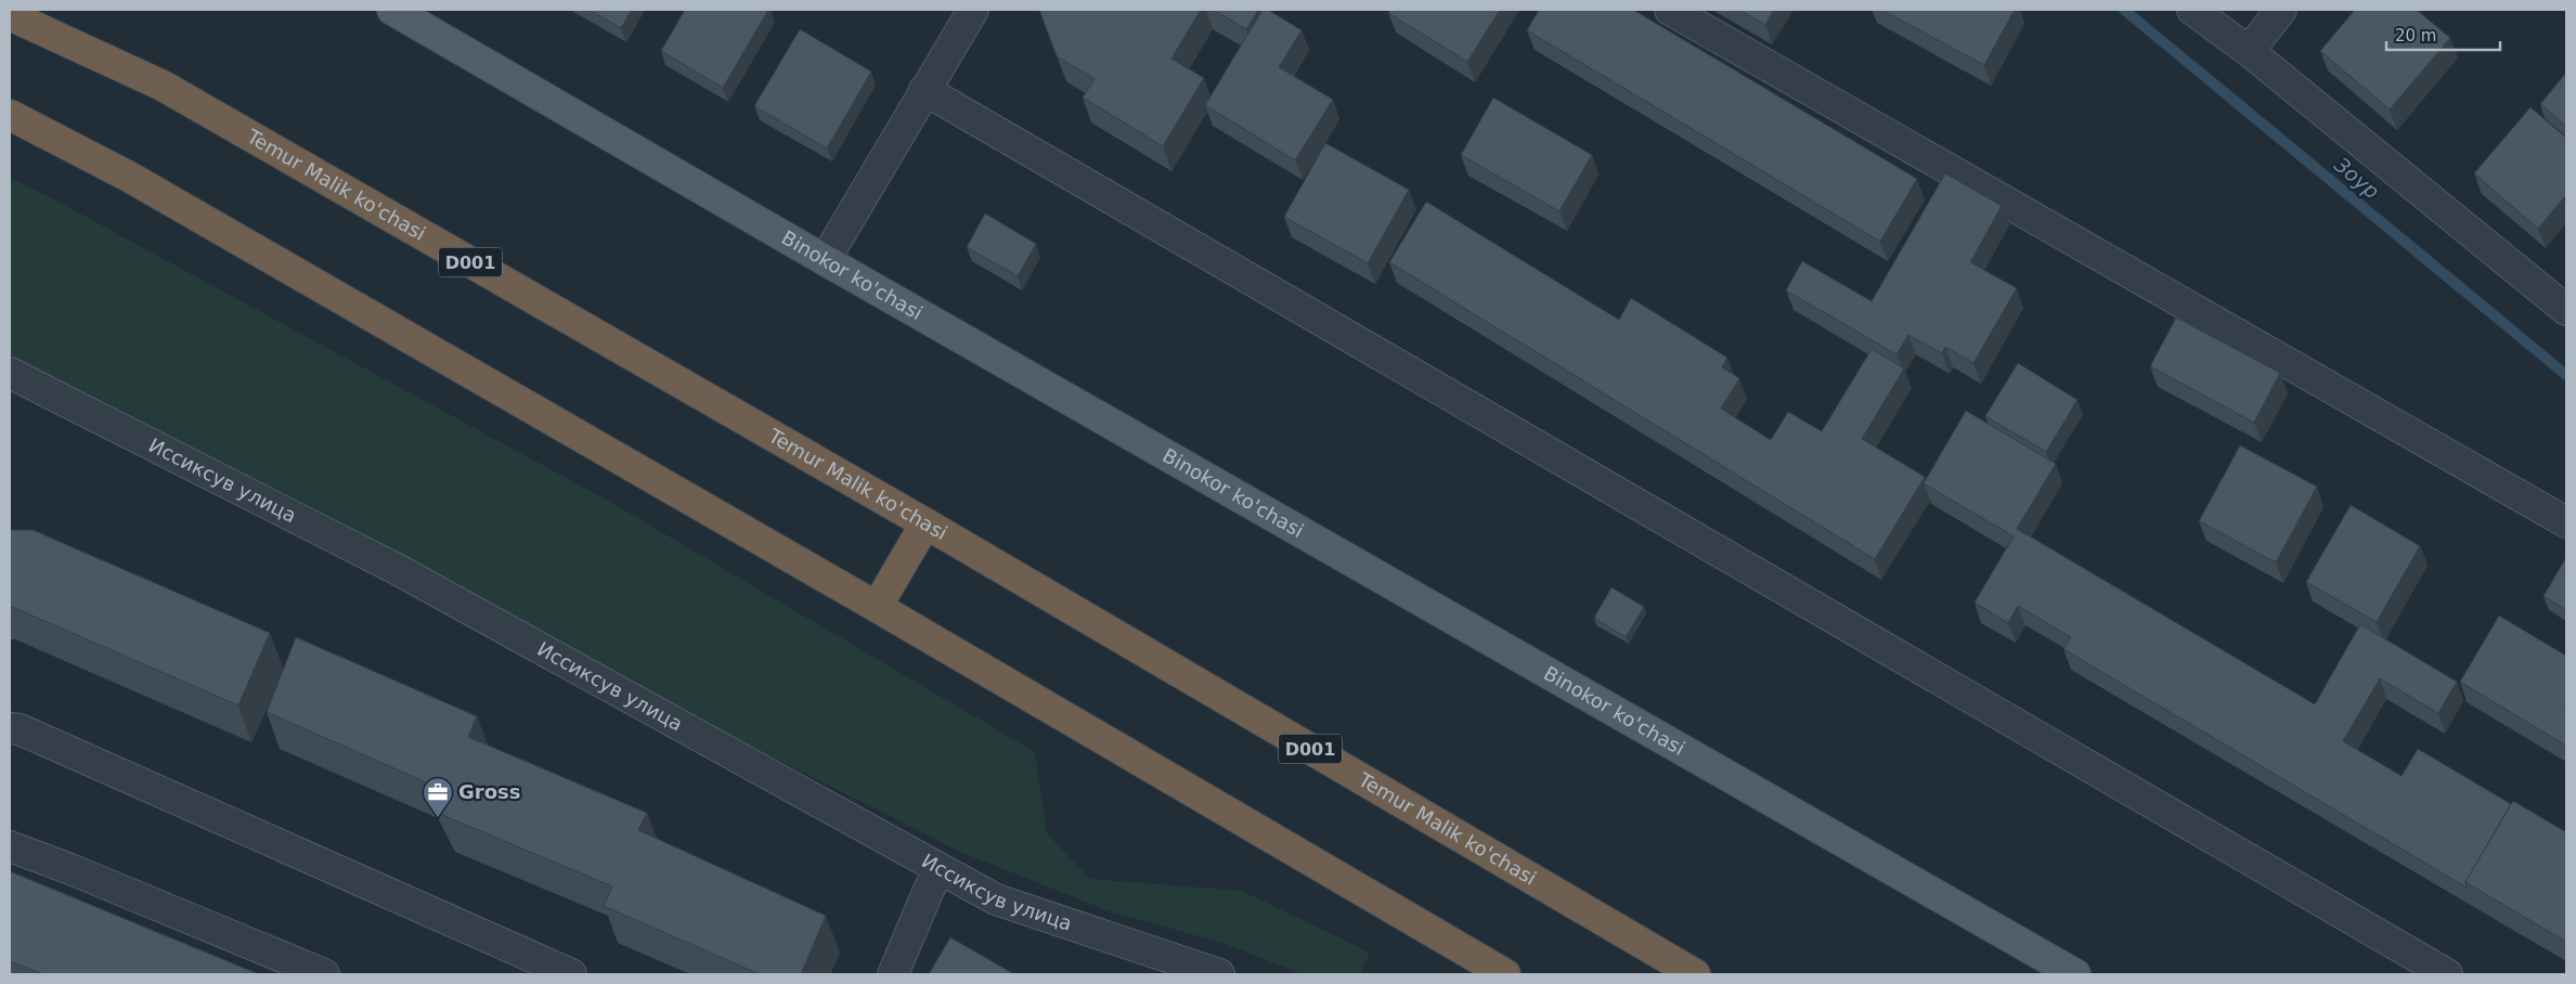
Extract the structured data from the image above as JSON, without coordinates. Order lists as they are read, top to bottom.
{
  "streets": {
    "highway": ["Temur Malik ko'chasi", "D001"],
    "main road": ["Binokor ko'chasi"],
    "street": ["Иссиксув улица"]
  },
  "water": ["Зоур"],
  "places": {
    "office": ["Gross"]
  },
  "scale_bar": "20 m"
}
